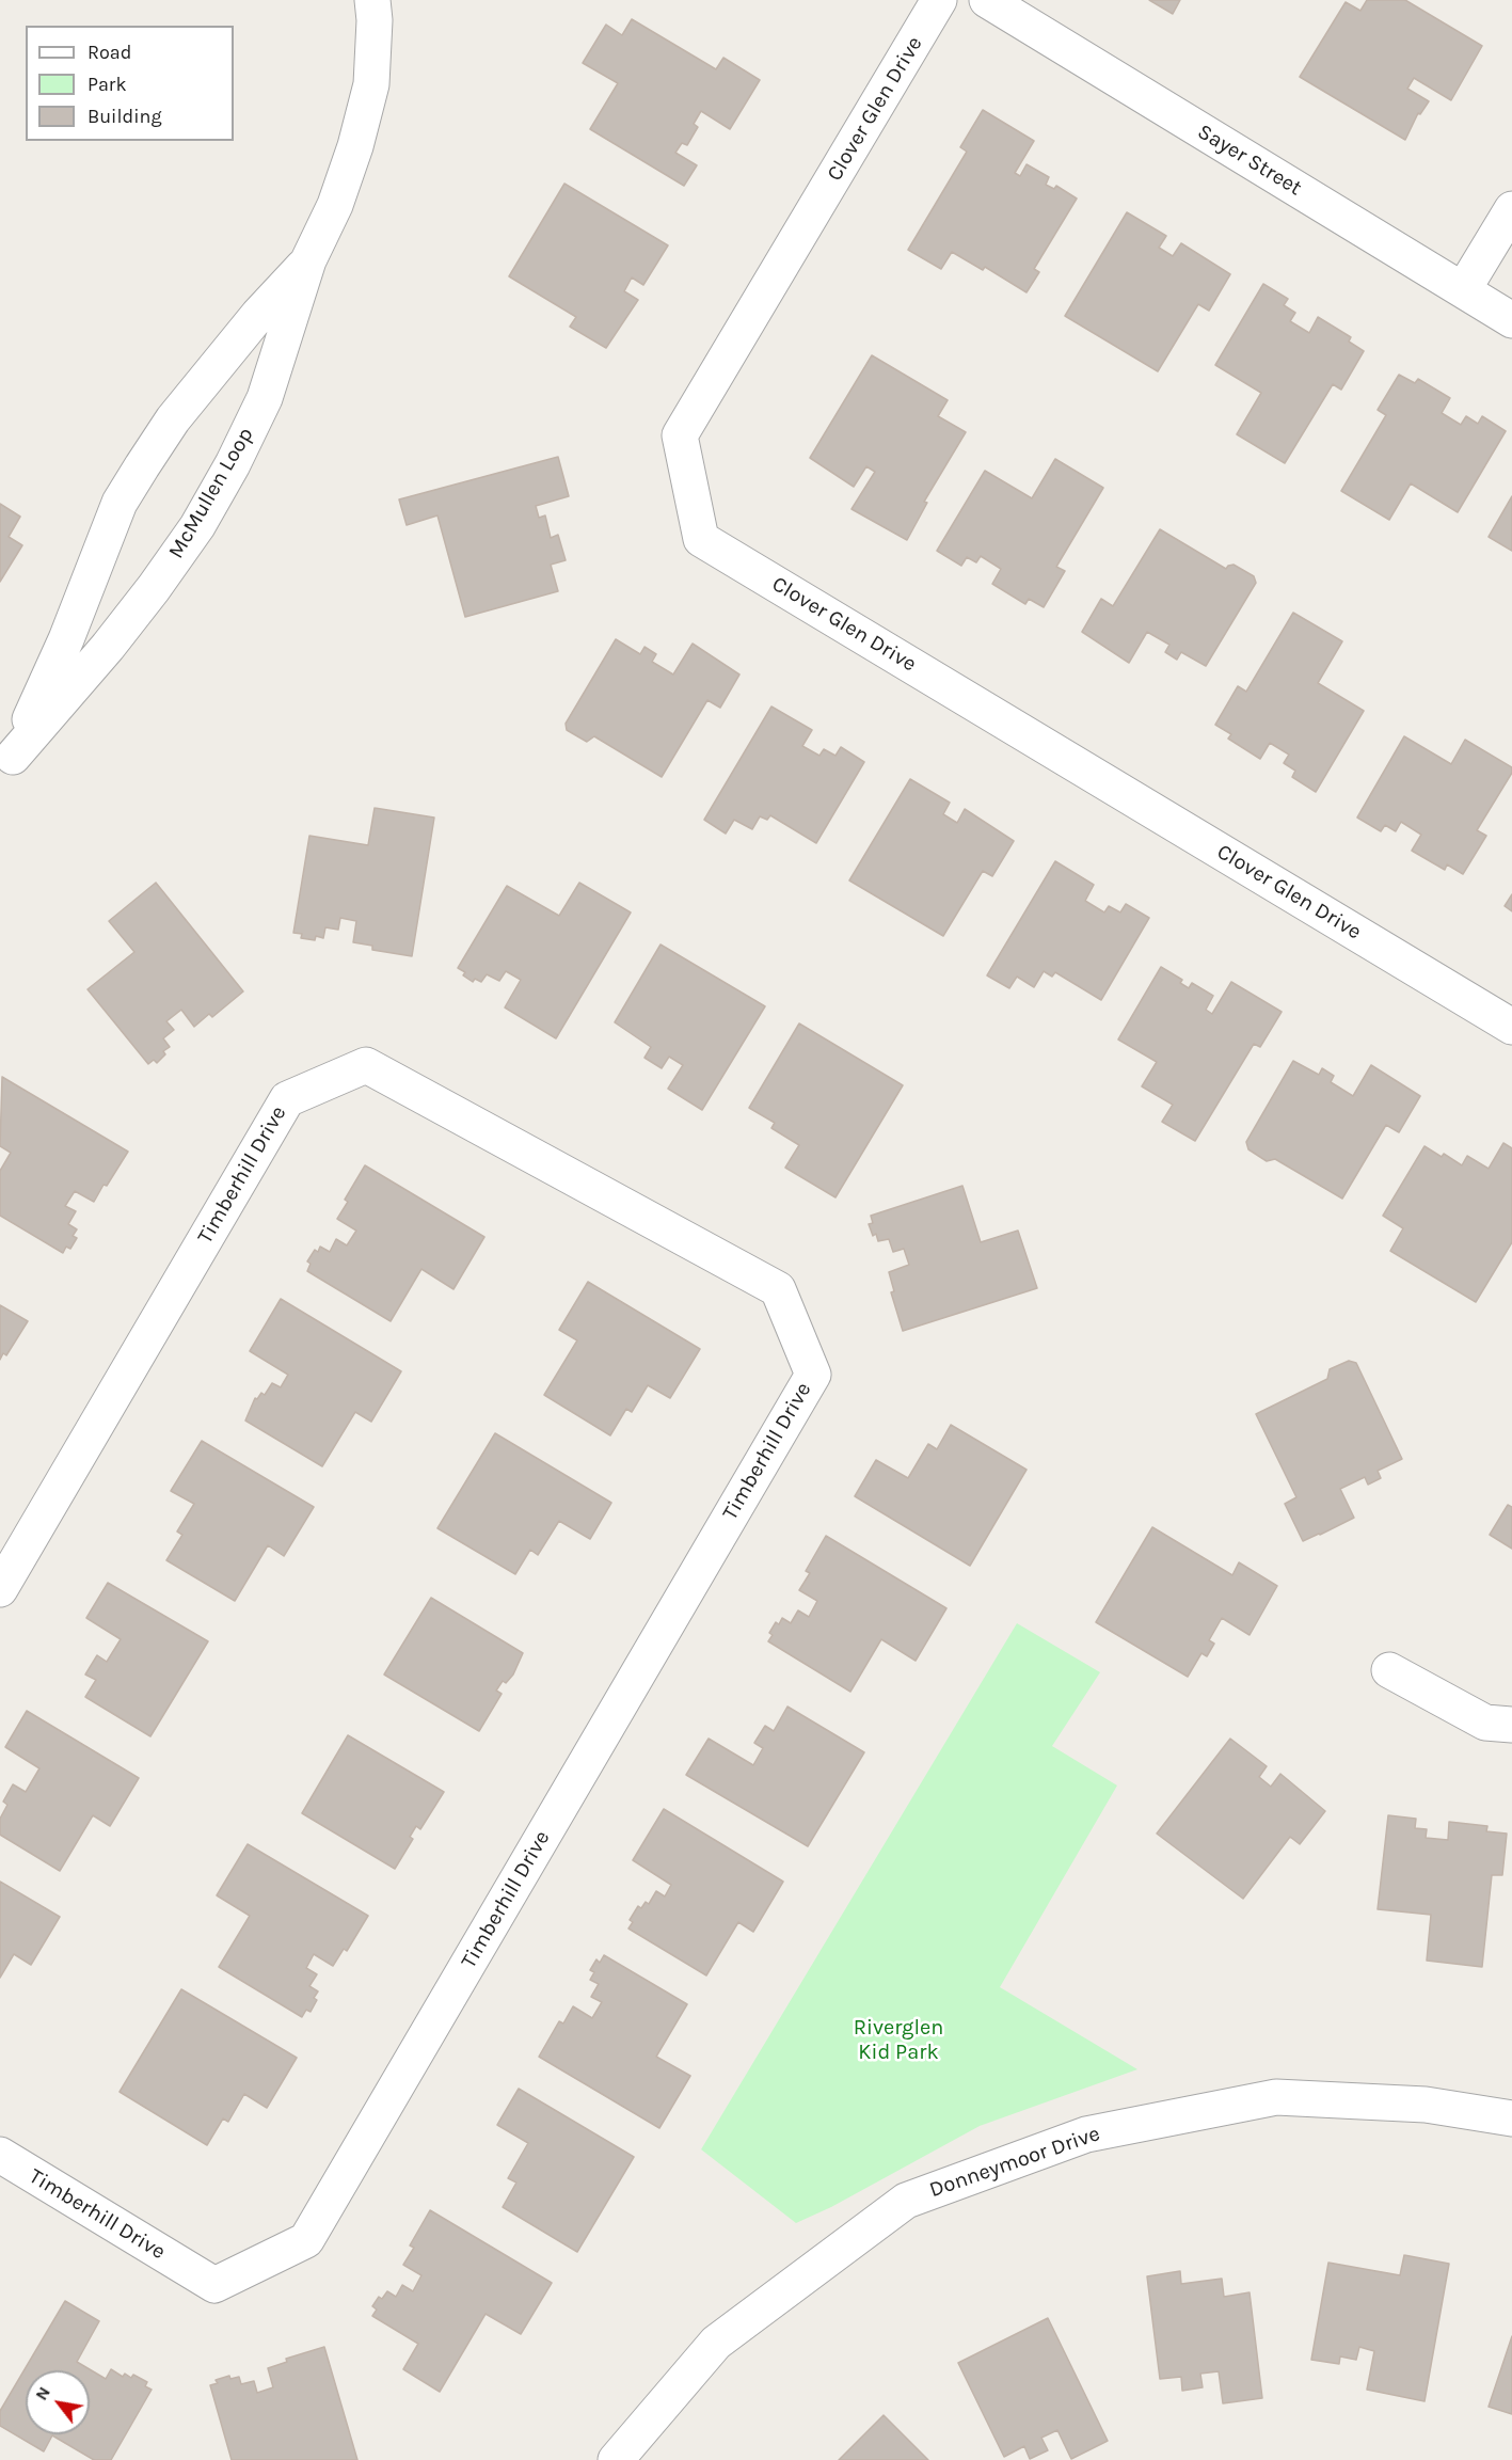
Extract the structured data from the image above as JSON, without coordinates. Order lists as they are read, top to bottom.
{
  "streets": {
    "street": [
      "Clover Glen Drive",
      "Sayer Street",
      "McMullen Loop",
      "Timberhill Drive",
      "Donneymoor Drive"
    ]
  },
  "parks": ["Riverglen Kid Park"],
  "legend": ["Road", "Park", "Building"],
  "north": "top left"
}
